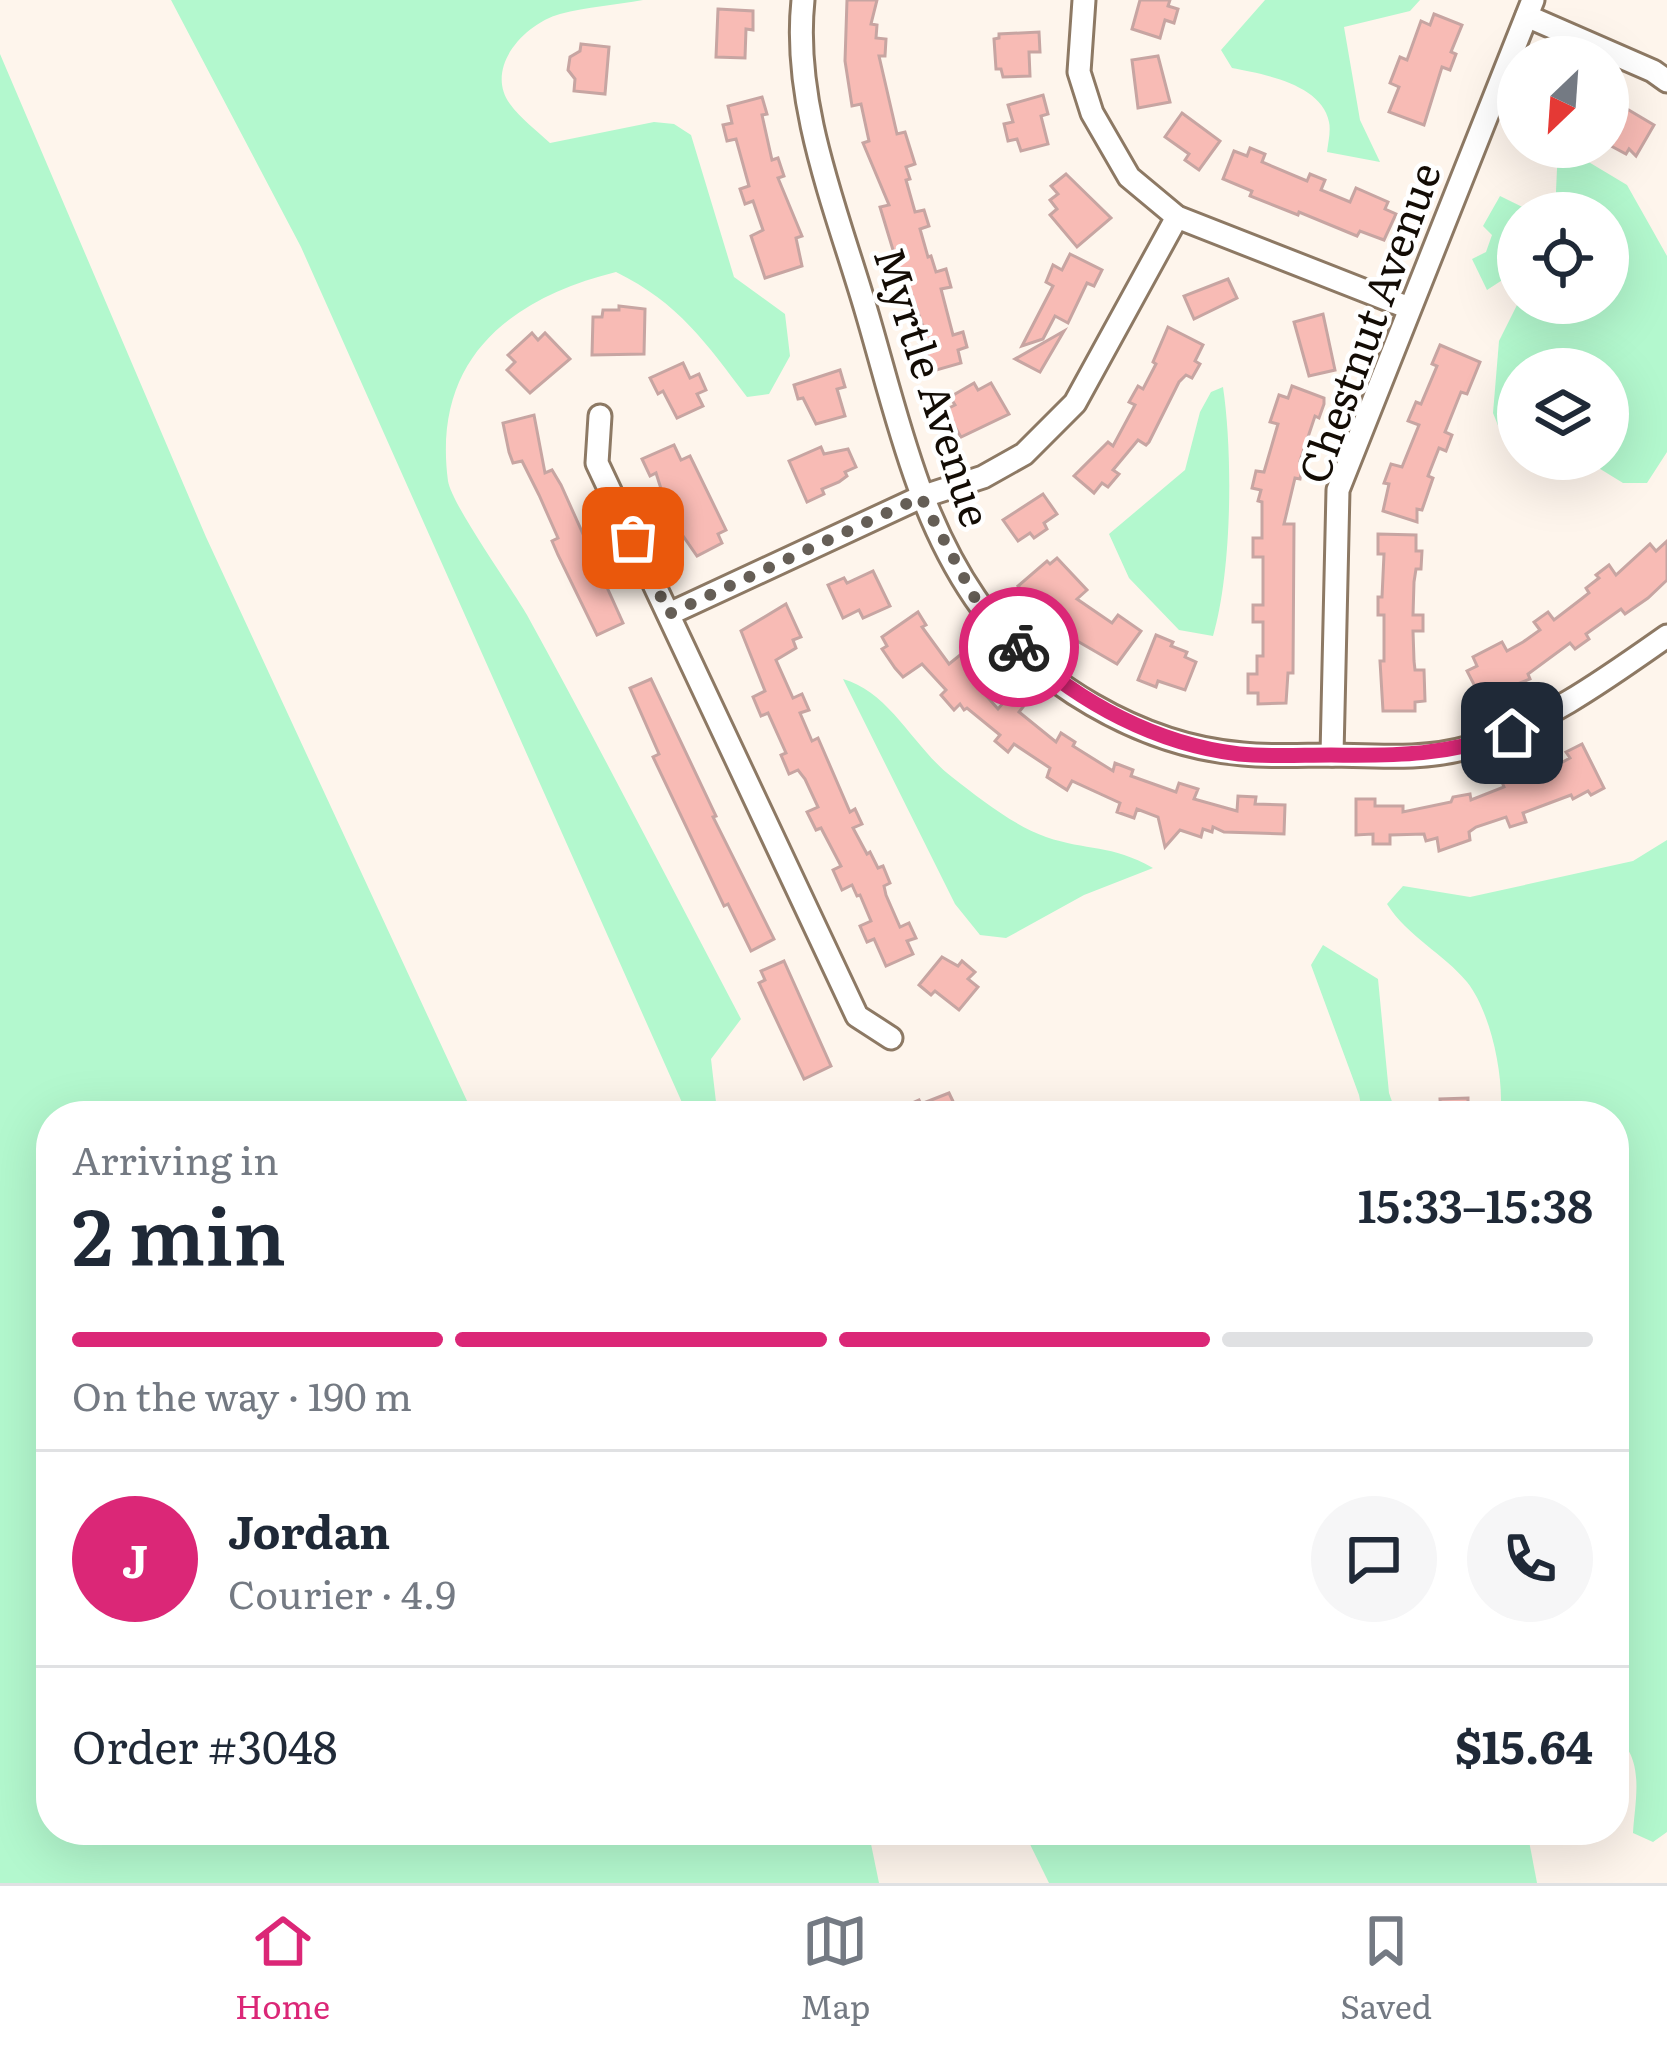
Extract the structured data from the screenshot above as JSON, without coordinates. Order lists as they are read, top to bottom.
{
  "streets": {
    "street": ["Chestnut Avenue", "Myrtle Avenue"]
  },
  "crossings": [
    ["Chestnut Avenue", "Myrtle Avenue"]
  ],
  "north": "bottom left",
  "page": {
    "heading": ["2 min", "Arriving in", "15:33–15:38"],
    "panel": [
      "Jordan",
      "Courier · 4.9",
      "Order #3048",
      "$15.64"
    ],
    "bar": "On the way · 190 m",
    "round": "J",
    "tabs": ["Home", "Map", "Saved"]
  }
}
